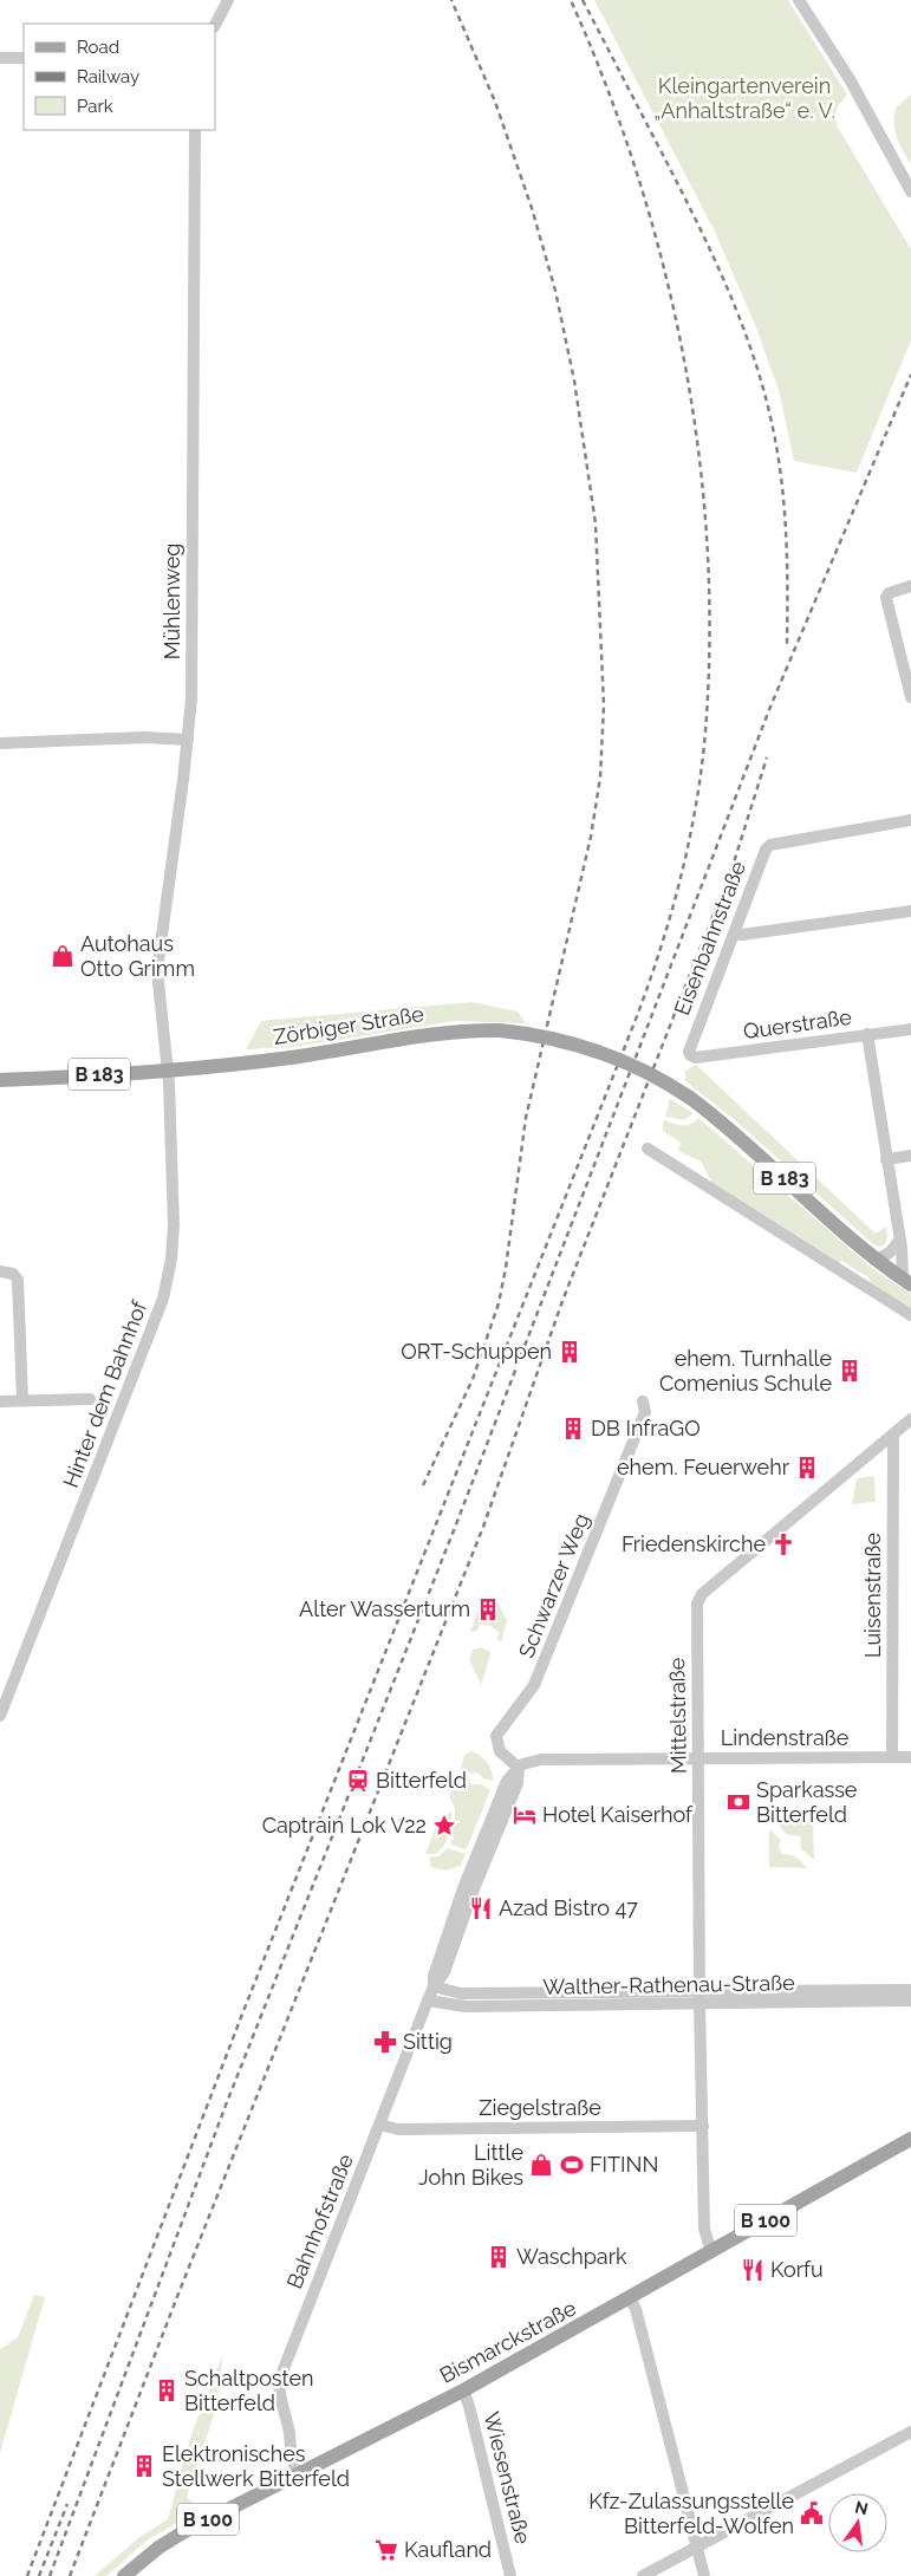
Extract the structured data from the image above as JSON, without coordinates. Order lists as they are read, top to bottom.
{
  "streets": {
    "main road": [
      "Zörbiger Straße",
      "B 183",
      "B 100",
      "Bismarckstraße"
    ],
    "street": [
      "Mühlenweg",
      "Eisenbahnstraße",
      "Querstraße",
      "Hinter dem Bahnhof",
      "Schwarzer Weg",
      "Luisenstraße",
      "Mittelstraße",
      "Lindenstraße",
      "Walther-Rathenau-Straße",
      "Ziegelstraße",
      "Bahnhofstraße",
      "Wiesenstraße"
    ]
  },
  "crossings": [
    ["Mühlenweg", "Zörbiger Straße"],
    ["Mühlenweg", "Hinter dem Bahnhof"],
    ["Eisenbahnstraße", "Querstraße"],
    ["Zörbiger Straße", "B 183"],
    ["Zörbiger Straße", "Hinter dem Bahnhof"],
    ["Schwarzer Weg", "Lindenstraße"],
    ["Schwarzer Weg", "Bahnhofstraße"],
    ["Luisenstraße", "Mittelstraße"],
    ["Luisenstraße", "Lindenstraße"],
    ["Mittelstraße", "Lindenstraße"],
    ["Mittelstraße", "Walther-Rathenau-Straße"],
    ["Mittelstraße", "Ziegelstraße"],
    ["Mittelstraße", "Bismarckstraße"],
    ["Lindenstraße", "Bahnhofstraße"],
    ["Walther-Rathenau-Straße", "Bahnhofstraße"],
    ["Ziegelstraße", "Bahnhofstraße"],
    ["Bahnhofstraße", "Bismarckstraße"],
    ["Bismarckstraße", "Wiesenstraße"]
  ],
  "parks": ["Kleingartenverein „Anhaltstraße“ e. V."],
  "places": {
    "shop": ["Autohaus Otto Grimm", "Little John Bikes"],
    "building": [
      "ORT-Schuppen",
      "ehem. Turnhalle Comenius Schule",
      "DB InfraGO",
      "ehem. Feuerwehr",
      "Alter Wasserturm",
      "Waschpark",
      "Schaltposten Bitterfeld",
      "Elektronisches Stellwerk Bitterfeld"
    ],
    "church": ["Friedenskirche"],
    "station": ["Bitterfeld"],
    "bank": ["Sparkasse Bitterfeld"],
    "hotel": ["Hotel Kaiserhof"],
    "place": ["Captrain Lok V22"],
    "restaurant": ["Azad Bistro 47", "Korfu"],
    "pharmacy": ["Sittig"],
    "sports": ["FITINN"],
    "public building": ["Kfz-Zulassungsstelle Bitterfeld-Wolfen"],
    "supermarket": ["Kaufland"]
  },
  "legend": ["Road", "Railway", "Park"],
  "north": "top"
}
